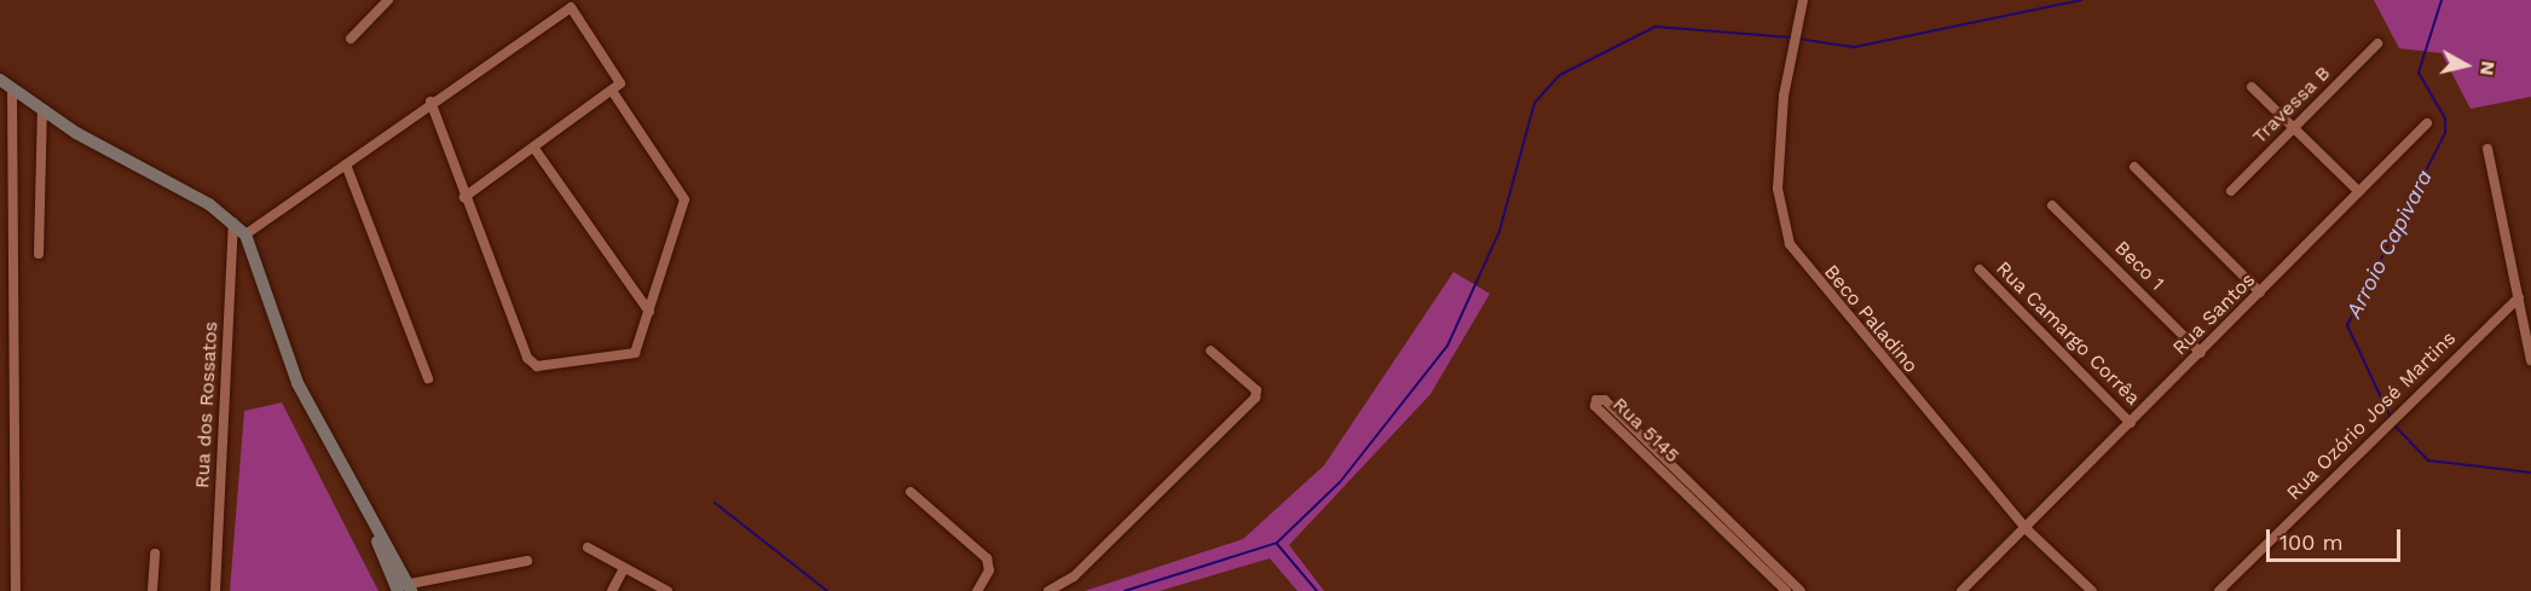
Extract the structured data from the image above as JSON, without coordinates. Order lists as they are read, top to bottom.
{
  "streets": {
    "street": [
      "Travessa B",
      "Beco 1",
      "Rua Santos",
      "Beco Paladino",
      "Rua Camargo Corrêa",
      "Rua dos Rossatos",
      "Rua Ozório José Martins",
      "Rua 5145"
    ]
  },
  "crossings": [
    ["Beco 1", "Rua Santos"],
    ["Rua Santos", "Beco Paladino"],
    ["Rua Santos", "Rua Camargo Corrêa"]
  ],
  "water": ["Arroio Capivara"],
  "scale_bar": "100 m",
  "north": "right"
}
